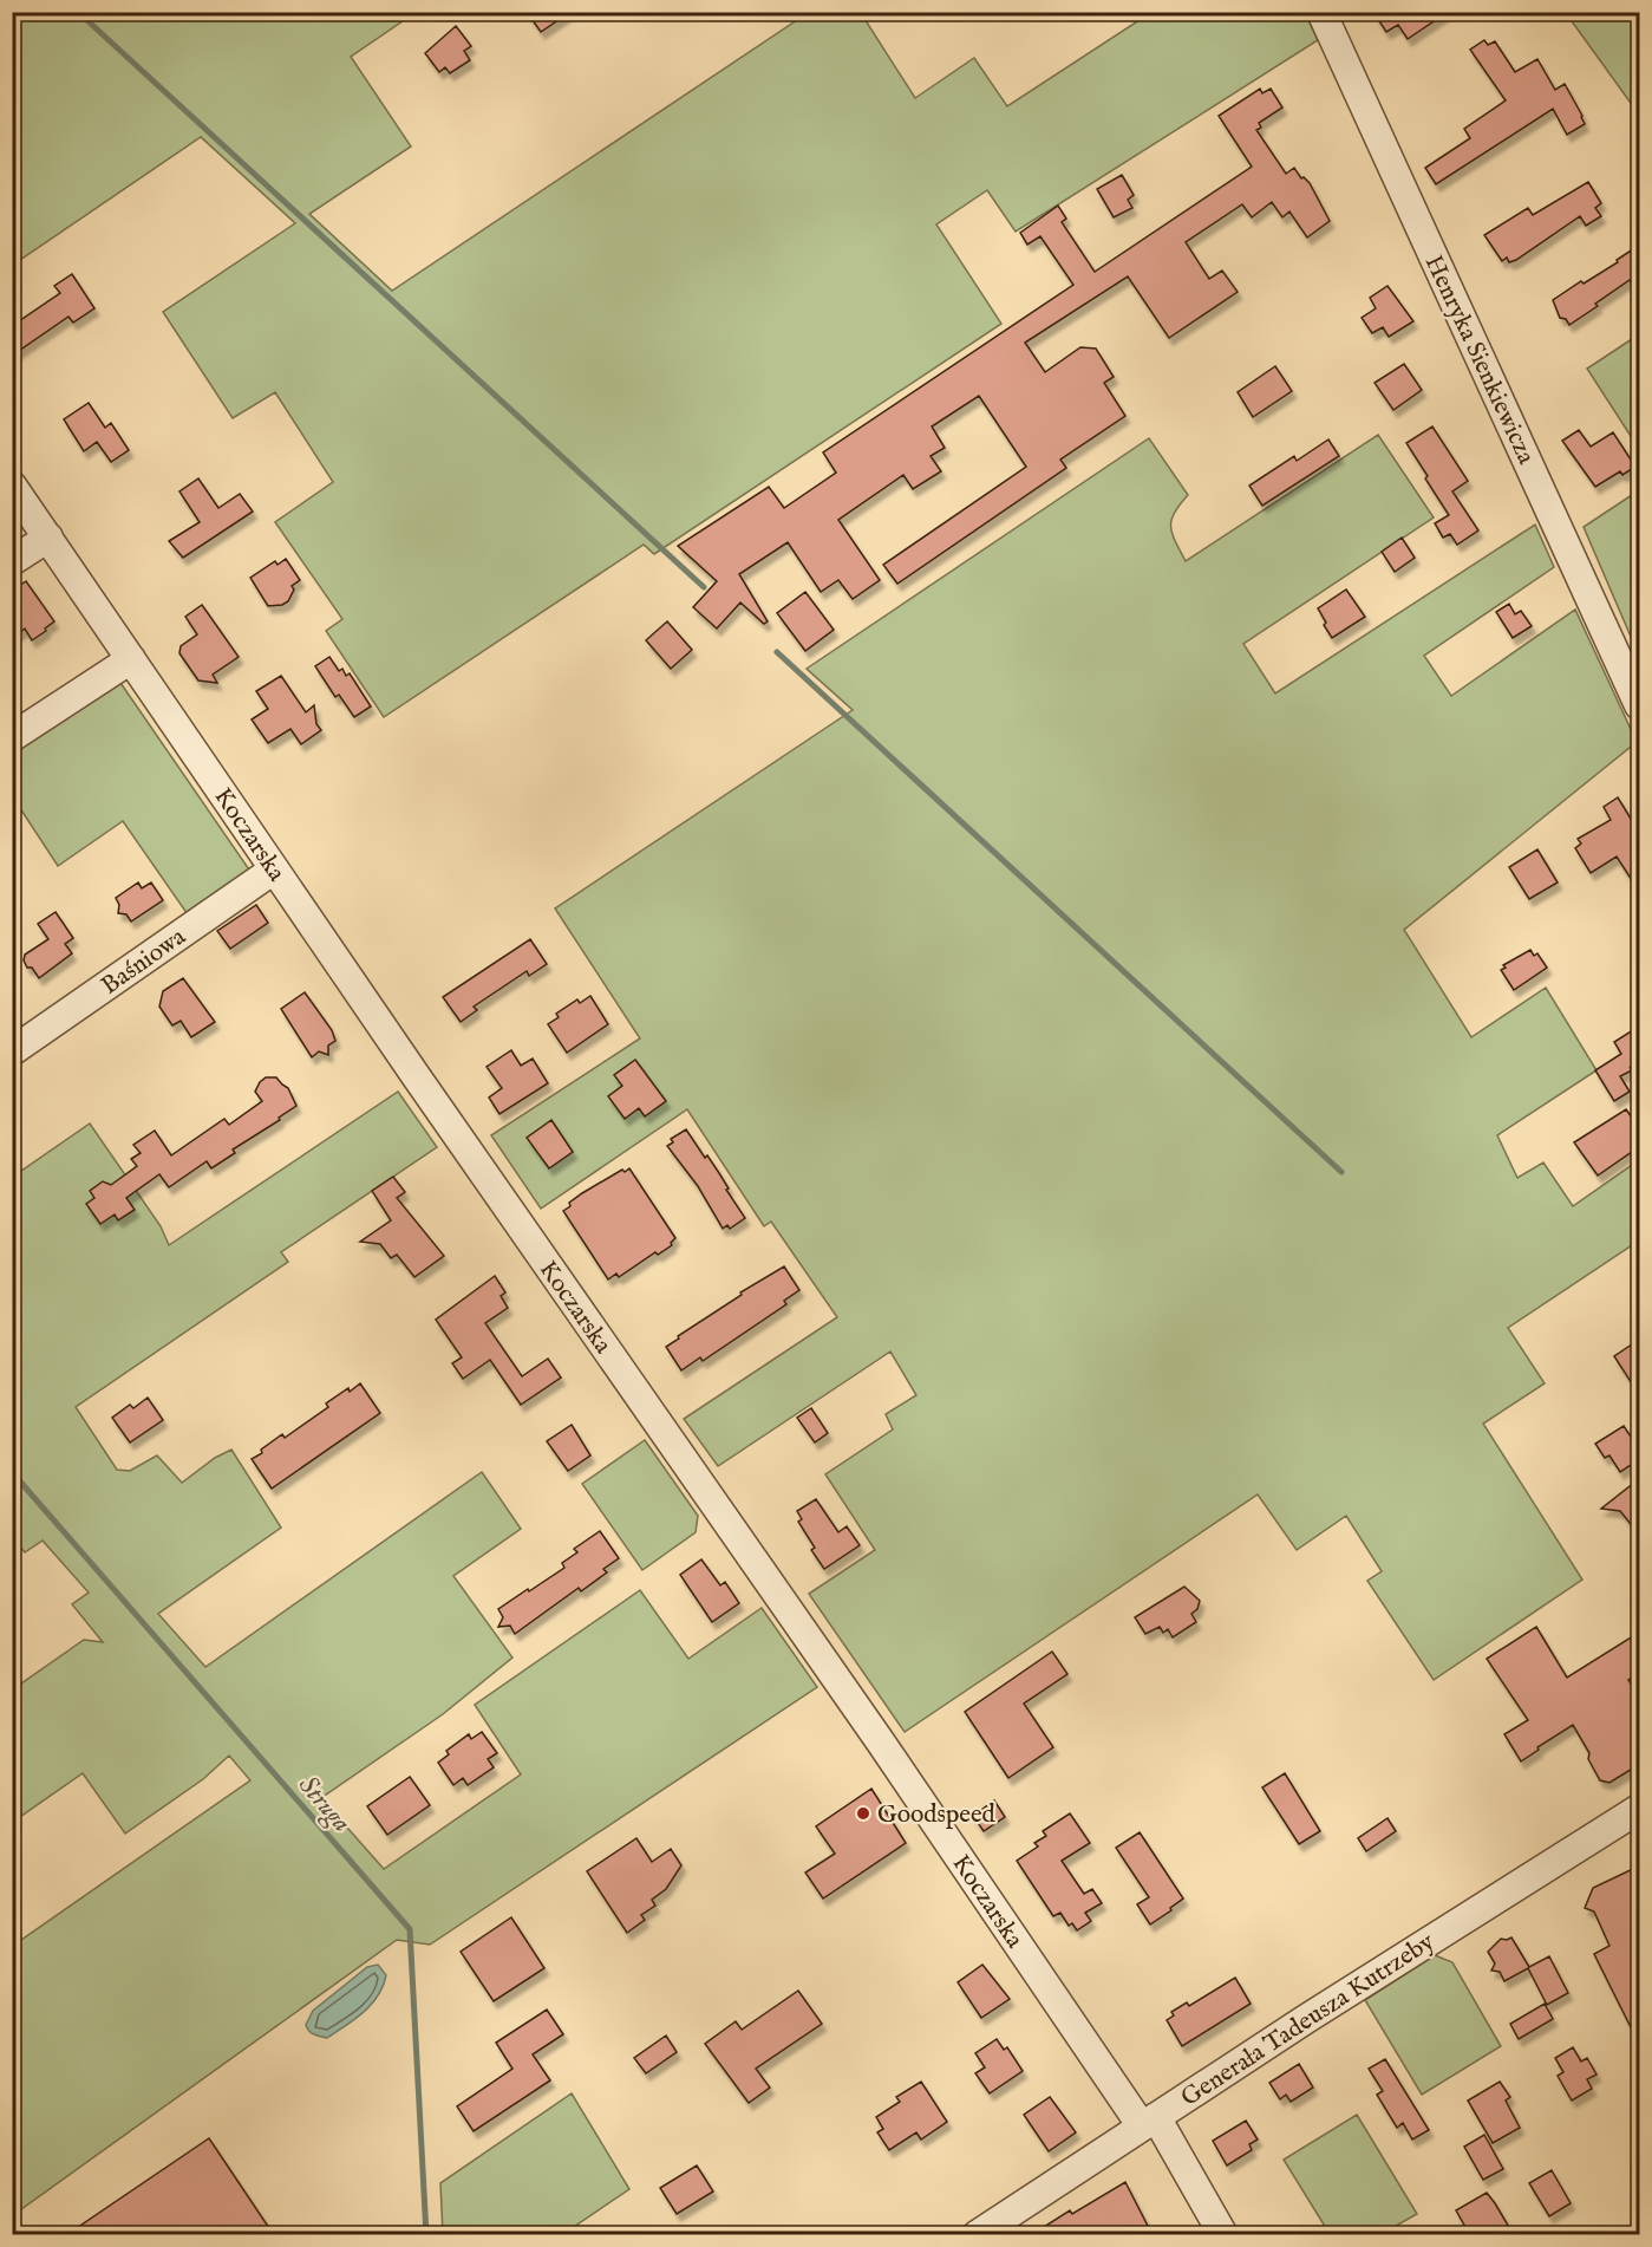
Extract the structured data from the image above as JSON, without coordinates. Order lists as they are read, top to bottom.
{
  "streets": {
    "street": [
      "Henryka Sienkiewicza",
      "Koczarska",
      "Baśniowa",
      "Generała Tadeusza Kutrzeby"
    ]
  },
  "crossings": [
    ["Koczarska", "Baśniowa"],
    ["Koczarska", "Generała Tadeusza Kutrzeby"]
  ],
  "water": ["Struga"],
  "places": ["Goodspeed"]
}
